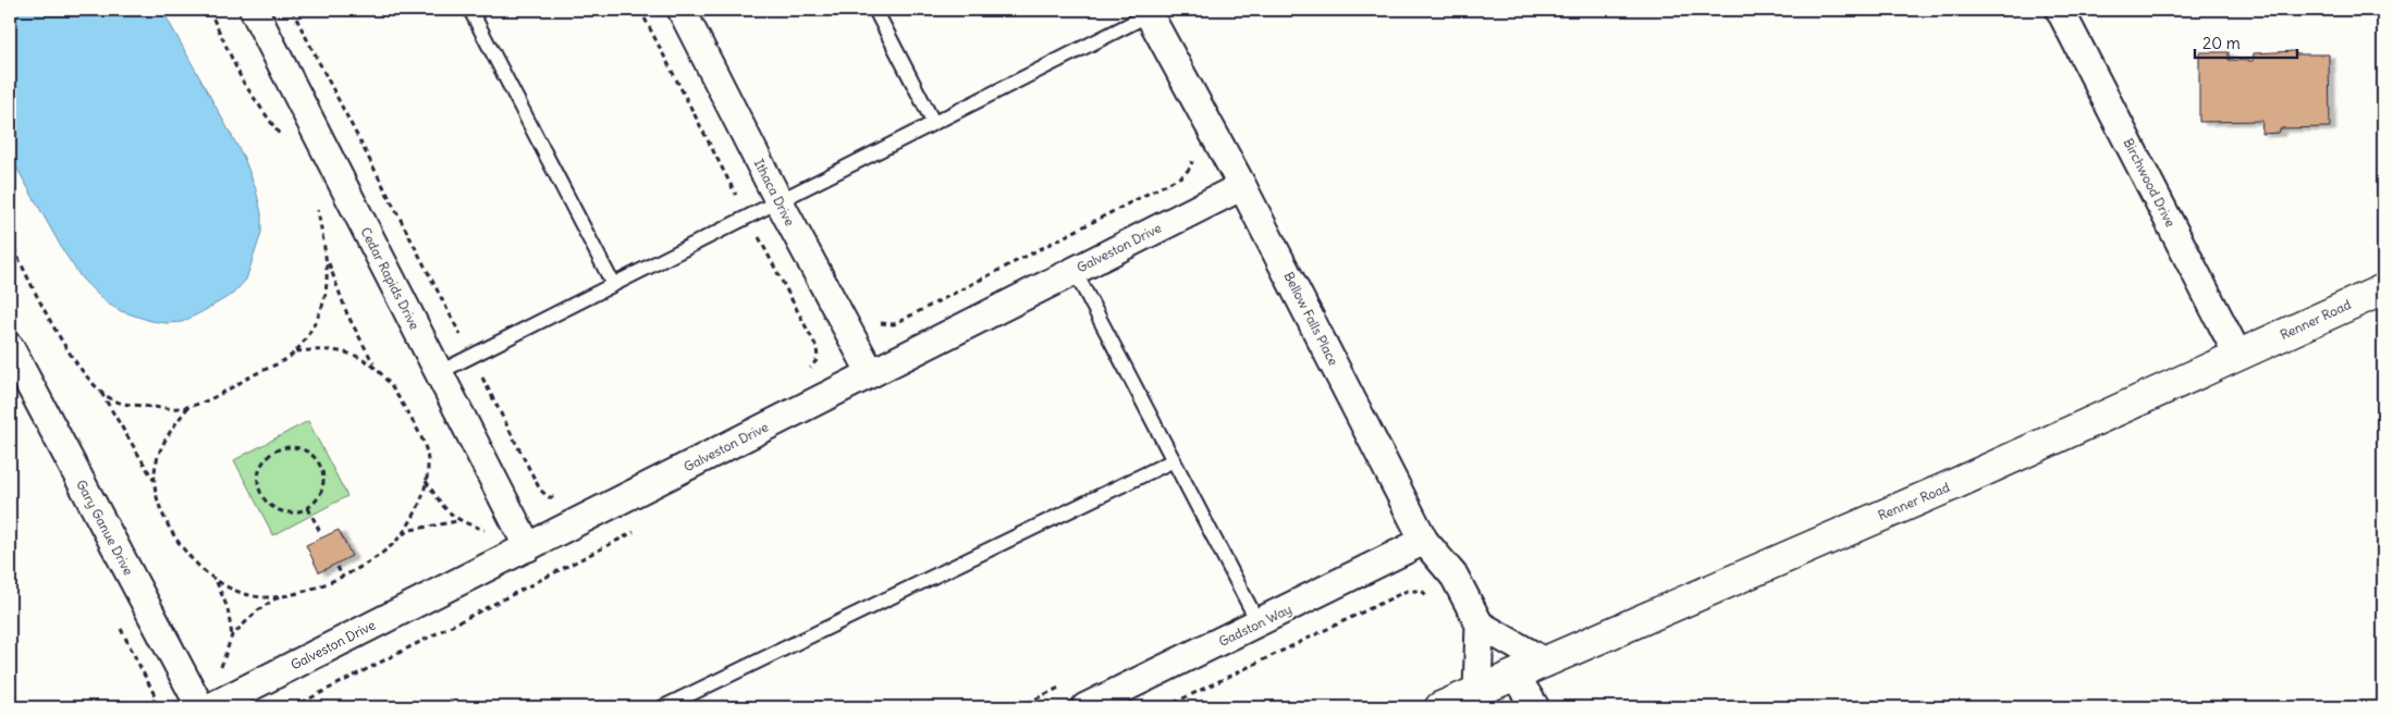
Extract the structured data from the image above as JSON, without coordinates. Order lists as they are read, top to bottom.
{
  "streets": {
    "main road": ["Renner Road"],
    "street": [
      "Birchwood Drive",
      "Ithaca Drive",
      "Galveston Drive",
      "Cedar Rapids Drive",
      "Bellow Falls Place",
      "Gary Ganue Drive",
      "Gadston Way"
    ]
  },
  "crossings": [
    ["Birchwood Drive", "Renner Road"],
    ["Ithaca Drive", "Galveston Drive"],
    ["Galveston Drive", "Cedar Rapids Drive"],
    ["Galveston Drive", "Bellow Falls Place"],
    ["Bellow Falls Place", "Gadston Way"]
  ],
  "scale_bar": "20 m"
}
